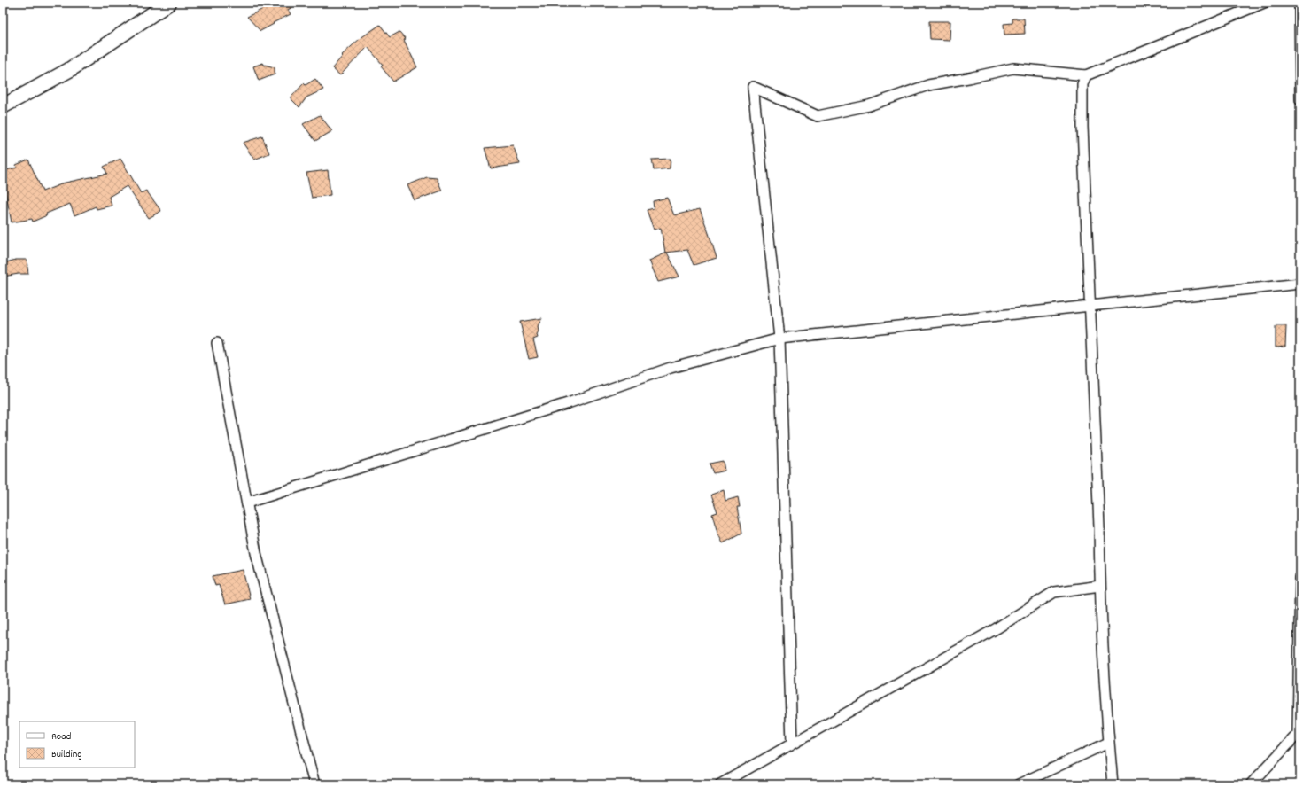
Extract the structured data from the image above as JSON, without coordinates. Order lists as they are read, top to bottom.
{
  "legend": ["Road", "Building"]
}
